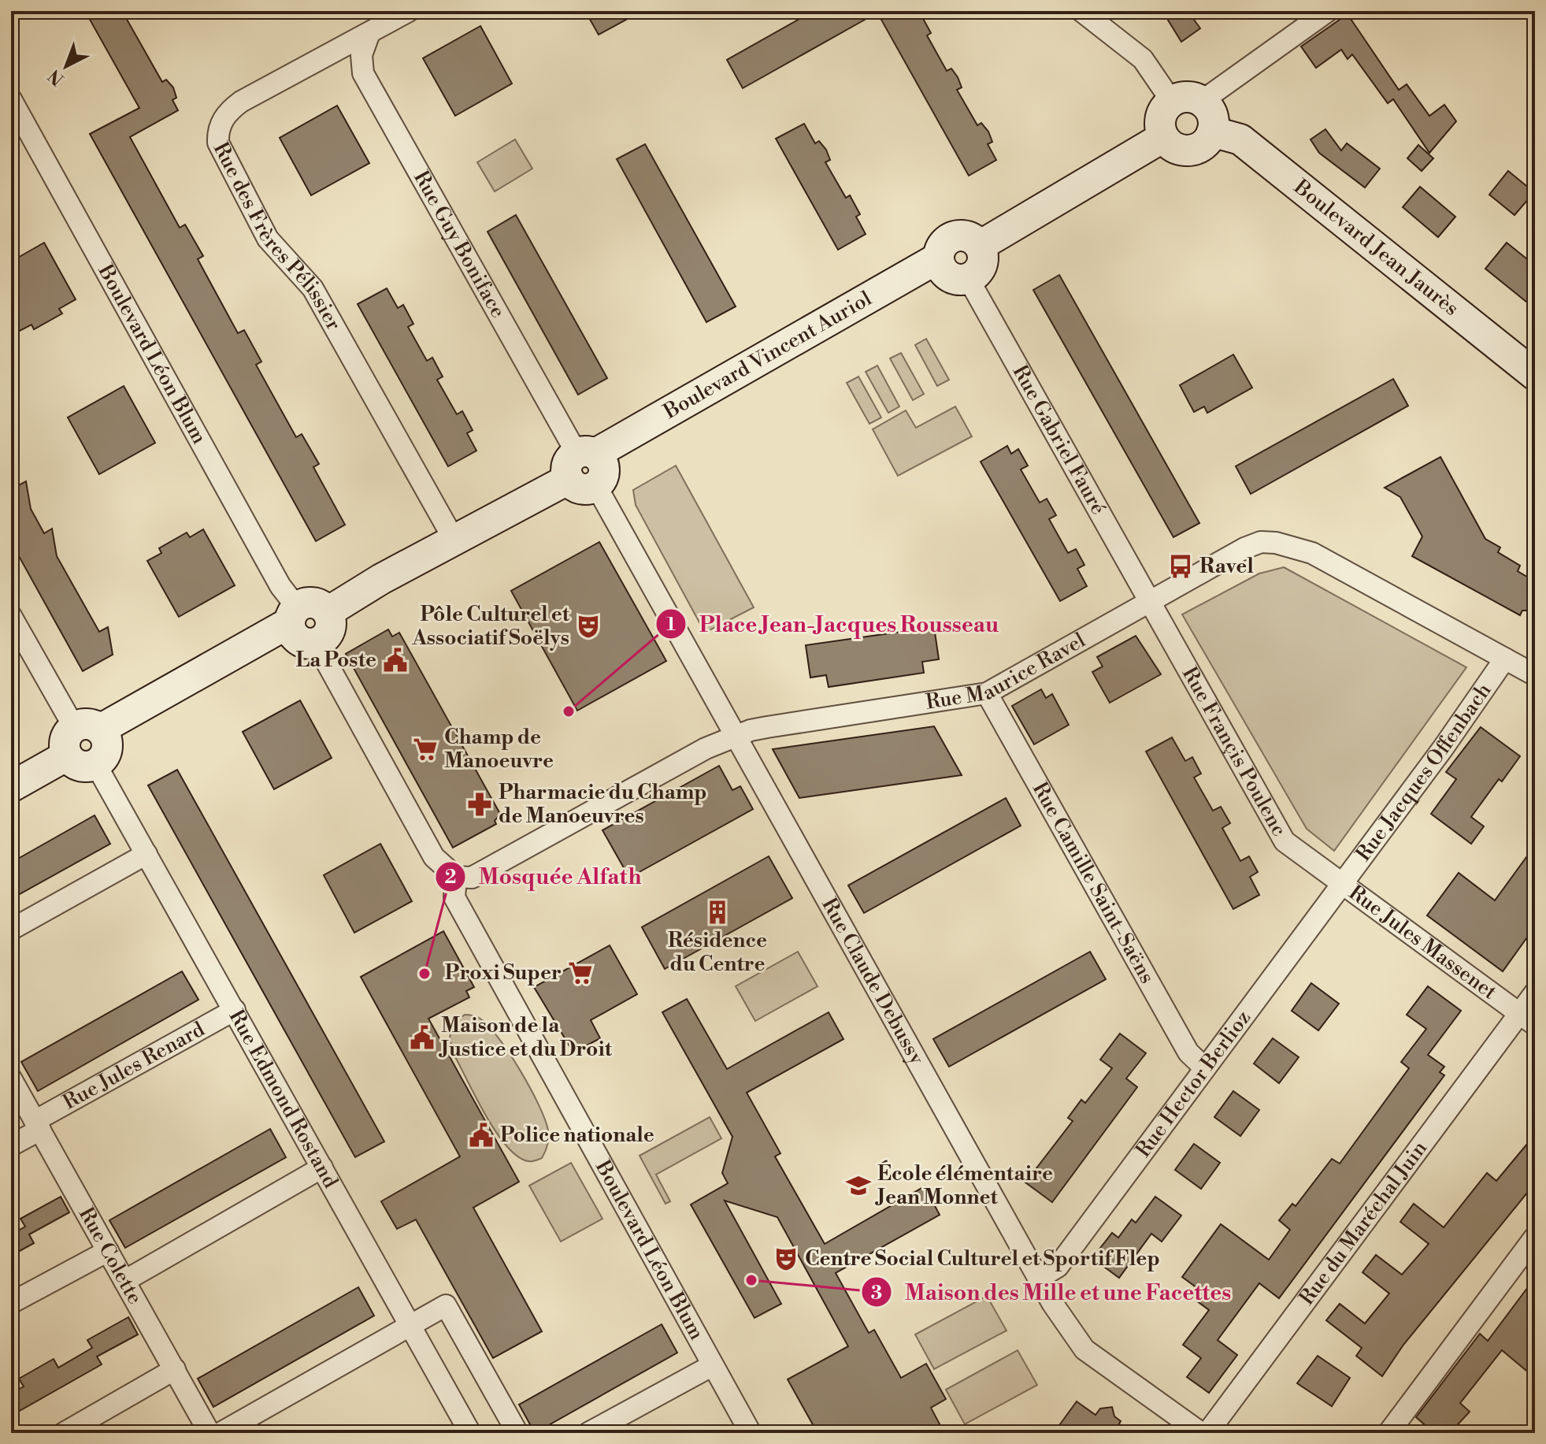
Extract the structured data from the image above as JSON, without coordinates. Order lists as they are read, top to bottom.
{
  "streets": {
    "street": [
      "Rue des Frères Pélissier",
      "Rue Guy Boniface",
      "Boulevard Jean Jaurès",
      "Boulevard Léon Blum",
      "Boulevard Vincent Auriol",
      "Rue Gabriel Fauré",
      "Rue Maurice Ravel",
      "Rue Françis Poulenc",
      "Rue Jacques Offenbach",
      "Rue Camille Saint-Saëns",
      "Rue Jules Massenet",
      "Rue Claude Debussy",
      "Rue Jules Renard",
      "Rue Hector Berlioz",
      "Rue Edmond Rostand",
      "Rue du Maréchal Juin",
      "Rue Colette"
    ]
  },
  "crossings": [
    ["Rue des Frères Pélissier", "Rue Guy Boniface"],
    ["Rue des Frères Pélissier", "Boulevard Vincent Auriol"],
    ["Rue Guy Boniface", "Boulevard Vincent Auriol"],
    ["Rue Guy Boniface", "Rue Claude Debussy"],
    ["Boulevard Léon Blum", "Boulevard Vincent Auriol"],
    ["Boulevard Léon Blum", "Rue Maurice Ravel"],
    ["Boulevard Vincent Auriol", "Rue Gabriel Fauré"],
    ["Boulevard Vincent Auriol", "Rue Claude Debussy"],
    ["Rue Gabriel Fauré", "Rue Maurice Ravel"],
    ["Rue Gabriel Fauré", "Rue Françis Poulenc"],
    ["Rue Maurice Ravel", "Rue Françis Poulenc"],
    ["Rue Maurice Ravel", "Rue Jacques Offenbach"],
    ["Rue Maurice Ravel", "Rue Camille Saint-Saëns"],
    ["Rue Maurice Ravel", "Rue Claude Debussy"],
    ["Rue Françis Poulenc", "Rue Jacques Offenbach"],
    ["Rue Françis Poulenc", "Rue Jules Massenet"],
    ["Rue Françis Poulenc", "Rue Hector Berlioz"],
    ["Rue Jacques Offenbach", "Rue Jules Massenet"],
    ["Rue Jacques Offenbach", "Rue Hector Berlioz"],
    ["Rue Camille Saint-Saëns", "Rue Hector Berlioz"],
    ["Rue Jules Massenet", "Rue Hector Berlioz"],
    ["Rue Jules Massenet", "Rue du Maréchal Juin"],
    ["Rue Claude Debussy", "Rue Hector Berlioz"],
    ["Rue Jules Renard", "Rue Edmond Rostand"],
    ["Rue Jules Renard", "Rue Colette"]
  ],
  "places": {
    "bus stop": ["Ravel"],
    "theatre": ["Pôle Culturel et Associatif Soëlys", "Centre Social Culturel et Sportif Flep"],
    "public building": ["La Poste", "Maison de la Justice et du Droit", "Police nationale"],
    "other": ["Place Jean-Jacques Rousseau", "Mosquée Alfath", "Maison des Mille et une Facettes"],
    "supermarket": ["Champ de Manoeuvre", "Proxi Super"],
    "pharmacy": ["Pharmacie du Champ de Manoeuvres"],
    "building": ["Résidence du Centre"],
    "school or university": ["École élémentaire Jean Monnet"]
  },
  "north": "bottom left"
}
